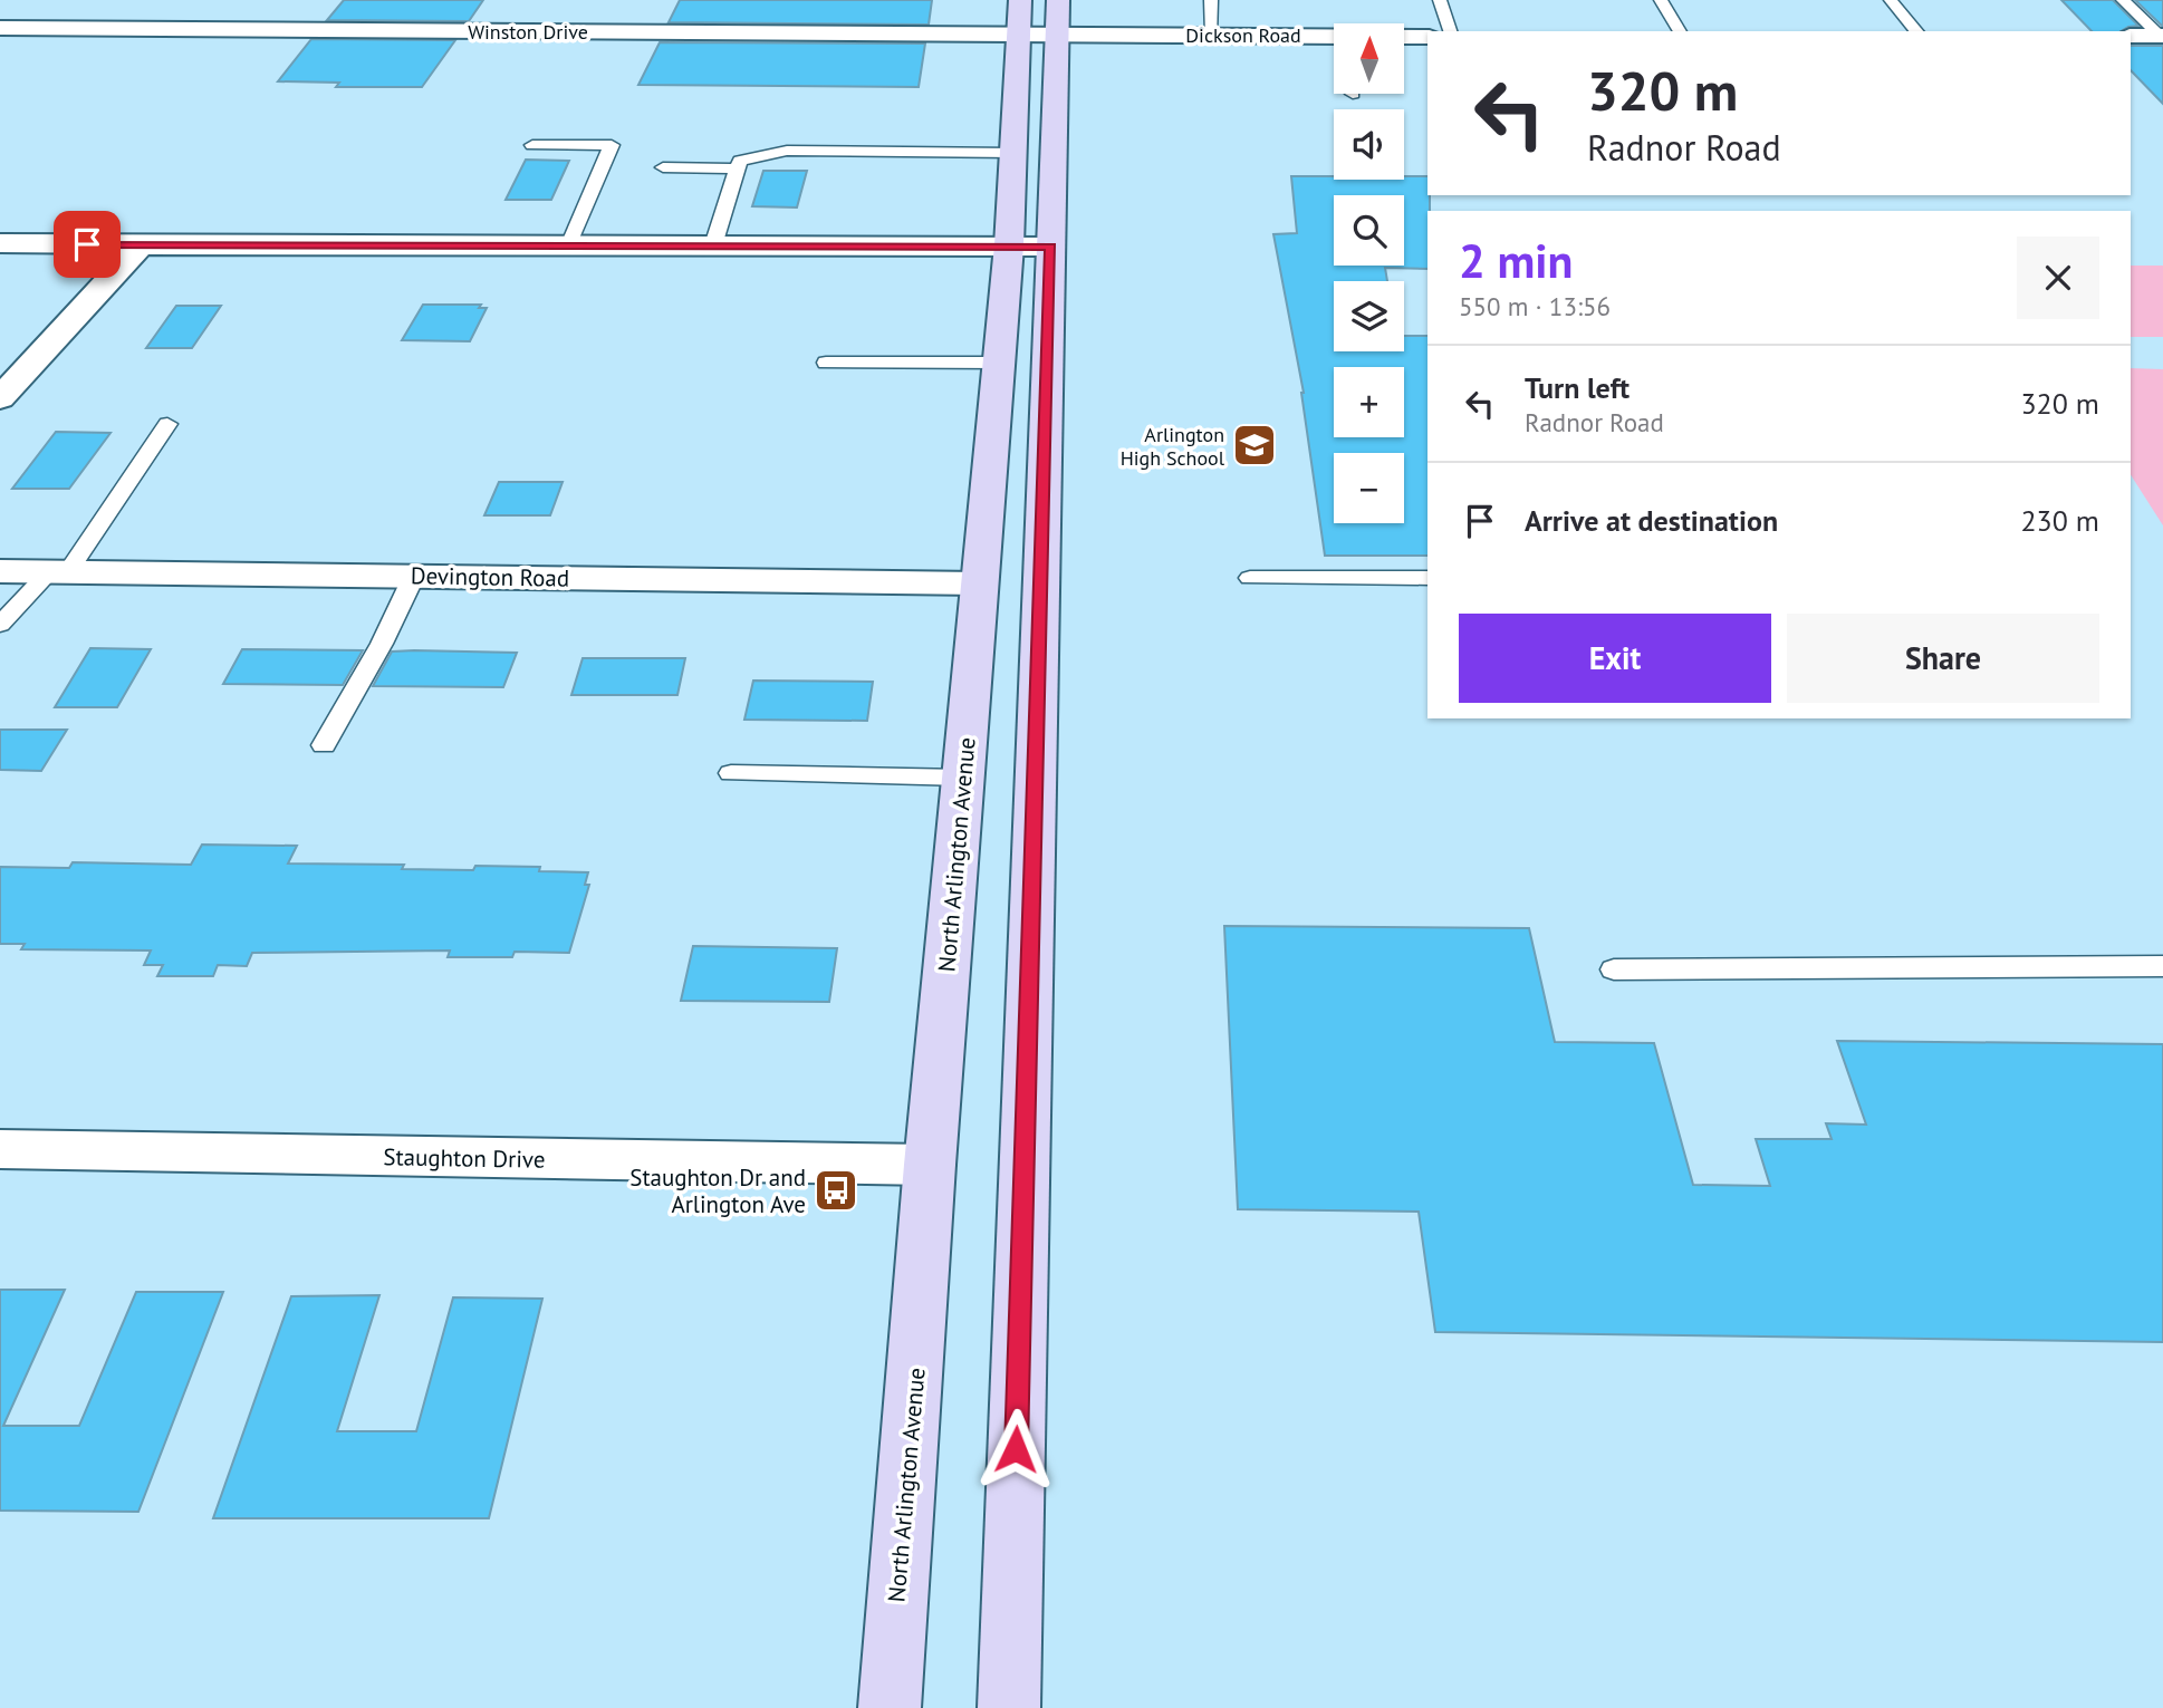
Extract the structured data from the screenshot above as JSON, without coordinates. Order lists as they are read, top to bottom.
{
  "streets": {
    "main road": ["North Arlington Avenue"],
    "street": [
      "Winston Drive",
      "Dickson Road",
      "Devington Road",
      "Staughton Drive"
    ]
  },
  "crossings": [
    ["Winston Drive", "Dickson Road"],
    ["Winston Drive", "North Arlington Avenue"],
    ["Devington Road", "North Arlington Avenue"],
    ["North Arlington Avenue", "Staughton Drive"]
  ],
  "places": {
    "school or university": ["Arlington High School"],
    "bus stop": ["Staughton Dr and Arlington Ave"]
  },
  "north": "top",
  "page": {
    "map_buttons": ["+", "−"],
    "turn": ["320 m", "Radnor Road"],
    "heading": ["2 min", "550 m · 13:56"],
    "list": [
      {
        "name": "Turn left",
        "note": "Radnor Road",
        "value": "320 m"
      },
      {
        "name": "Arrive at destination",
        "value": "230 m"
      }
    ],
    "buttons": ["Exit", "Share"]
  }
}
